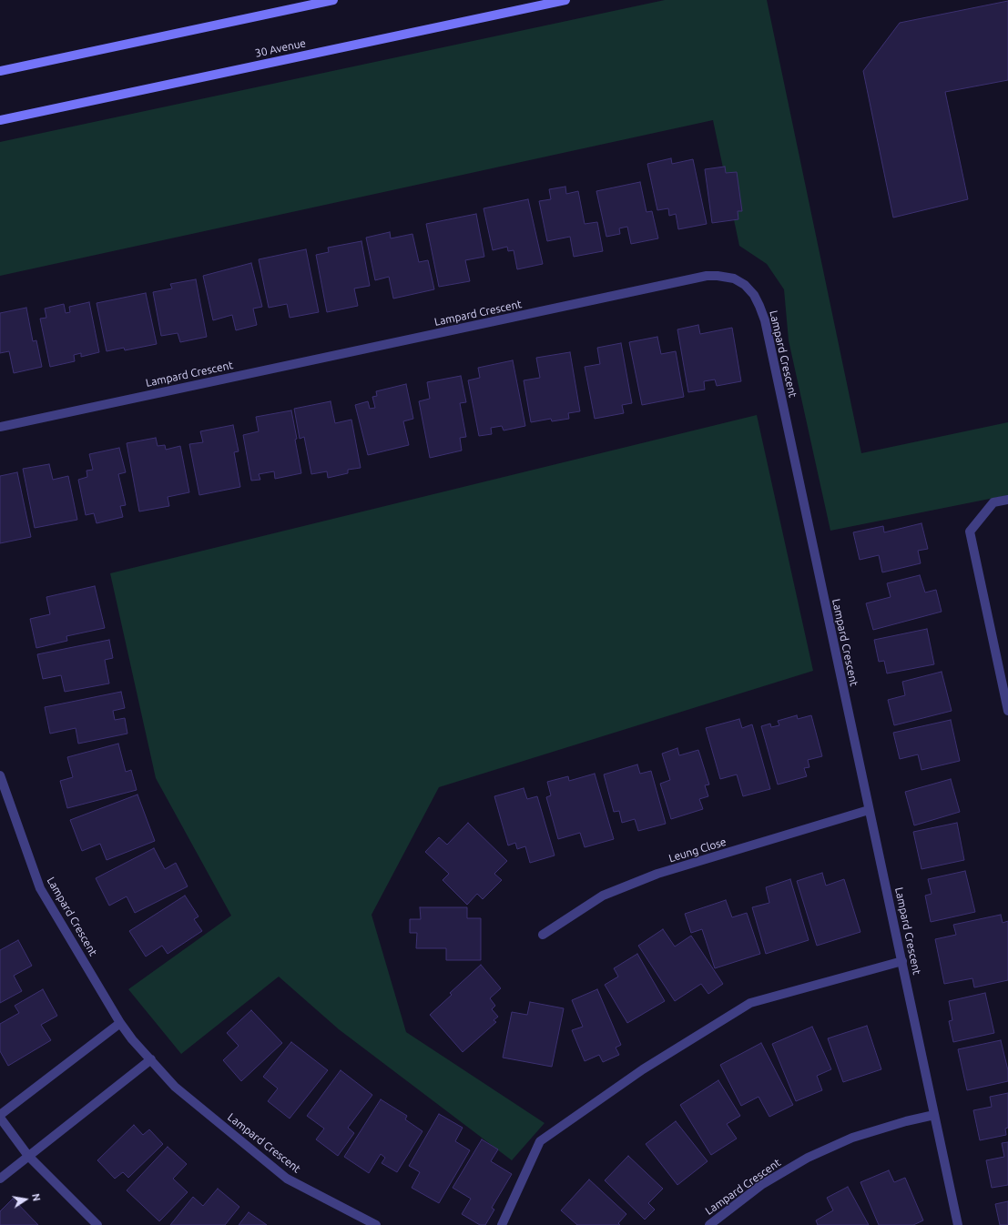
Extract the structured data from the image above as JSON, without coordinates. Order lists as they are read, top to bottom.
{
  "streets": {
    "main road": ["30 Avenue"],
    "street": ["Lampard Crescent", "Leung Close"]
  },
  "crossings": [
    ["Lampard Crescent", "Leung Close"]
  ],
  "north": "right"
}
